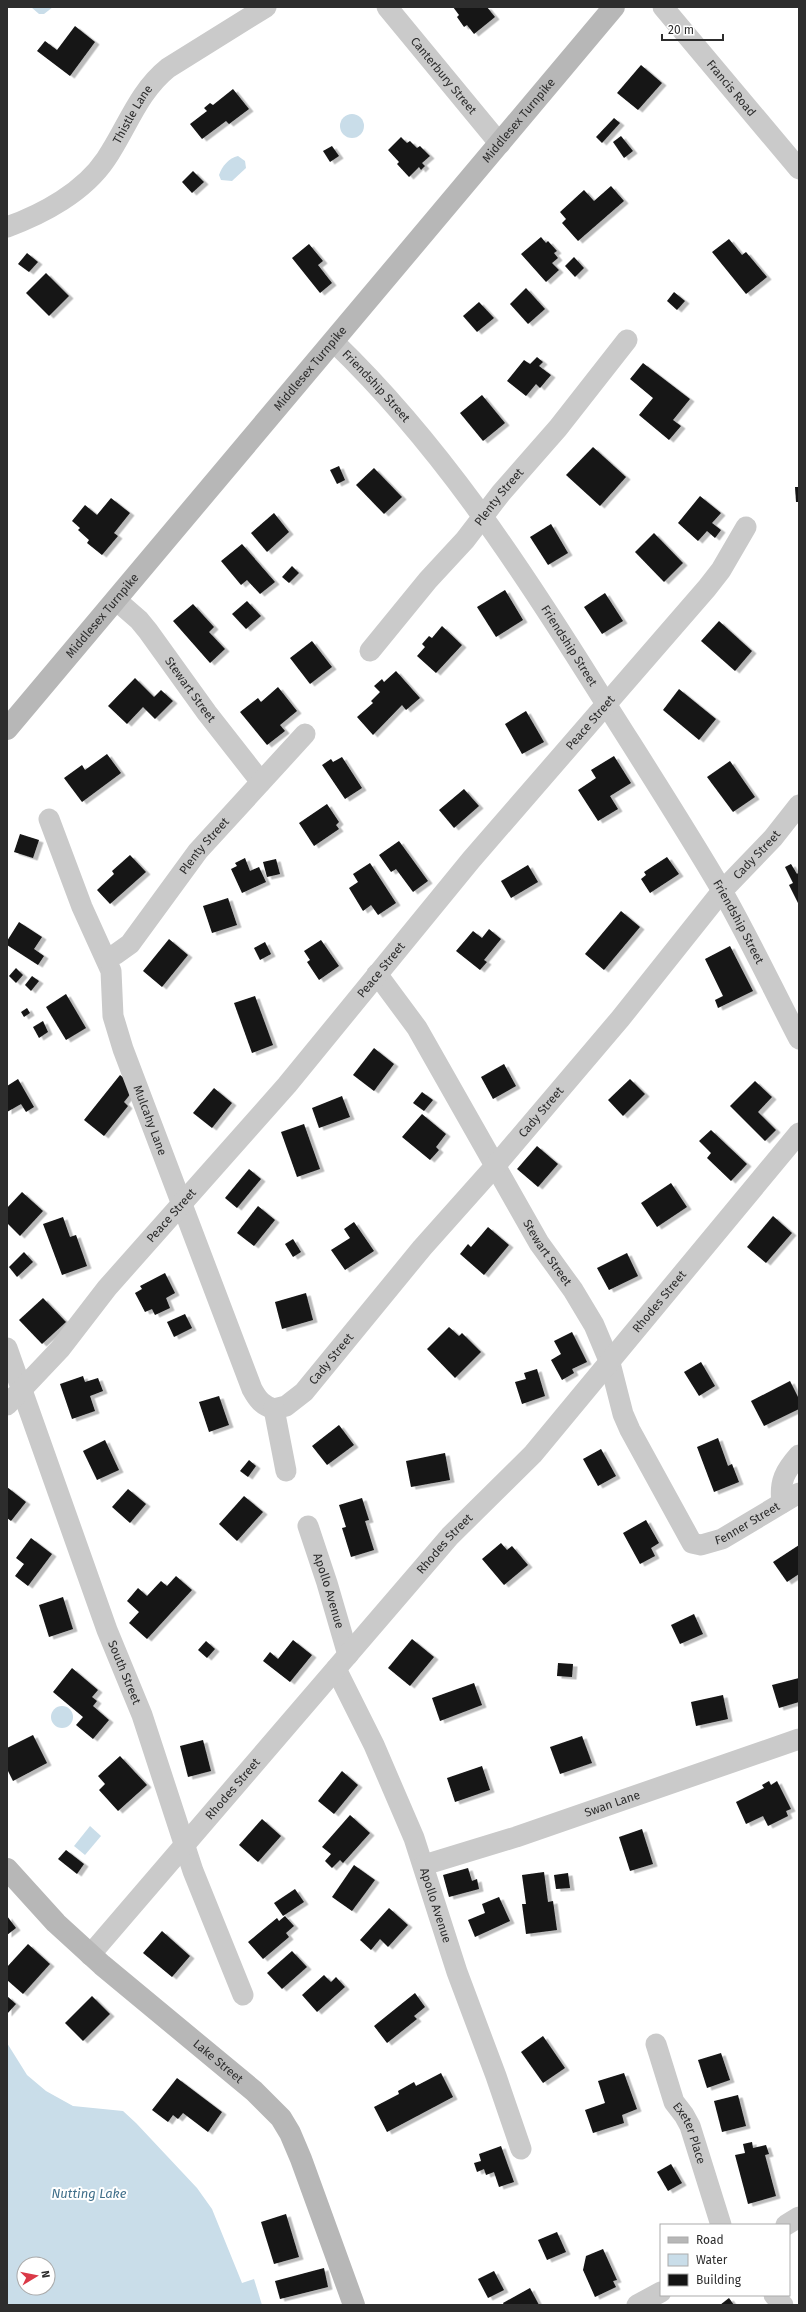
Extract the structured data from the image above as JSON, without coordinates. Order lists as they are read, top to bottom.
{
  "streets": {
    "main road": ["Middlesex Turnpike", "Lake Street"],
    "street": [
      "Canterbury Street",
      "Francis Road",
      "Thistle Lane",
      "Friendship Street",
      "Plenty Street",
      "Stewart Street",
      "Peace Street",
      "Cady Street",
      "Mulcahy Lane",
      "Rhodes Street",
      "Fenner Street",
      "Apollo Avenue",
      "South Street",
      "Swan Lane",
      "Exeter Place"
    ]
  },
  "crossings": [
    ["Canterbury Street", "Middlesex Turnpike"],
    ["Middlesex Turnpike", "Friendship Street"],
    ["Middlesex Turnpike", "Stewart Street"],
    ["Friendship Street", "Plenty Street"],
    ["Friendship Street", "Peace Street"],
    ["Friendship Street", "Cady Street"],
    ["Plenty Street", "Stewart Street"],
    ["Plenty Street", "Mulcahy Lane"],
    ["Stewart Street", "Peace Street"],
    ["Stewart Street", "Cady Street"],
    ["Stewart Street", "Rhodes Street"],
    ["Stewart Street", "Fenner Street"],
    ["Peace Street", "Mulcahy Lane"],
    ["Peace Street", "South Street"],
    ["Cady Street", "Mulcahy Lane"],
    ["Rhodes Street", "Apollo Avenue"],
    ["Rhodes Street", "South Street"],
    ["Rhodes Street", "Lake Street"],
    ["Apollo Avenue", "Swan Lane"]
  ],
  "water": ["Nutting Lake"],
  "legend": ["Road", "Water", "Building"],
  "scale_bar": "20 m",
  "north": "right"
}
